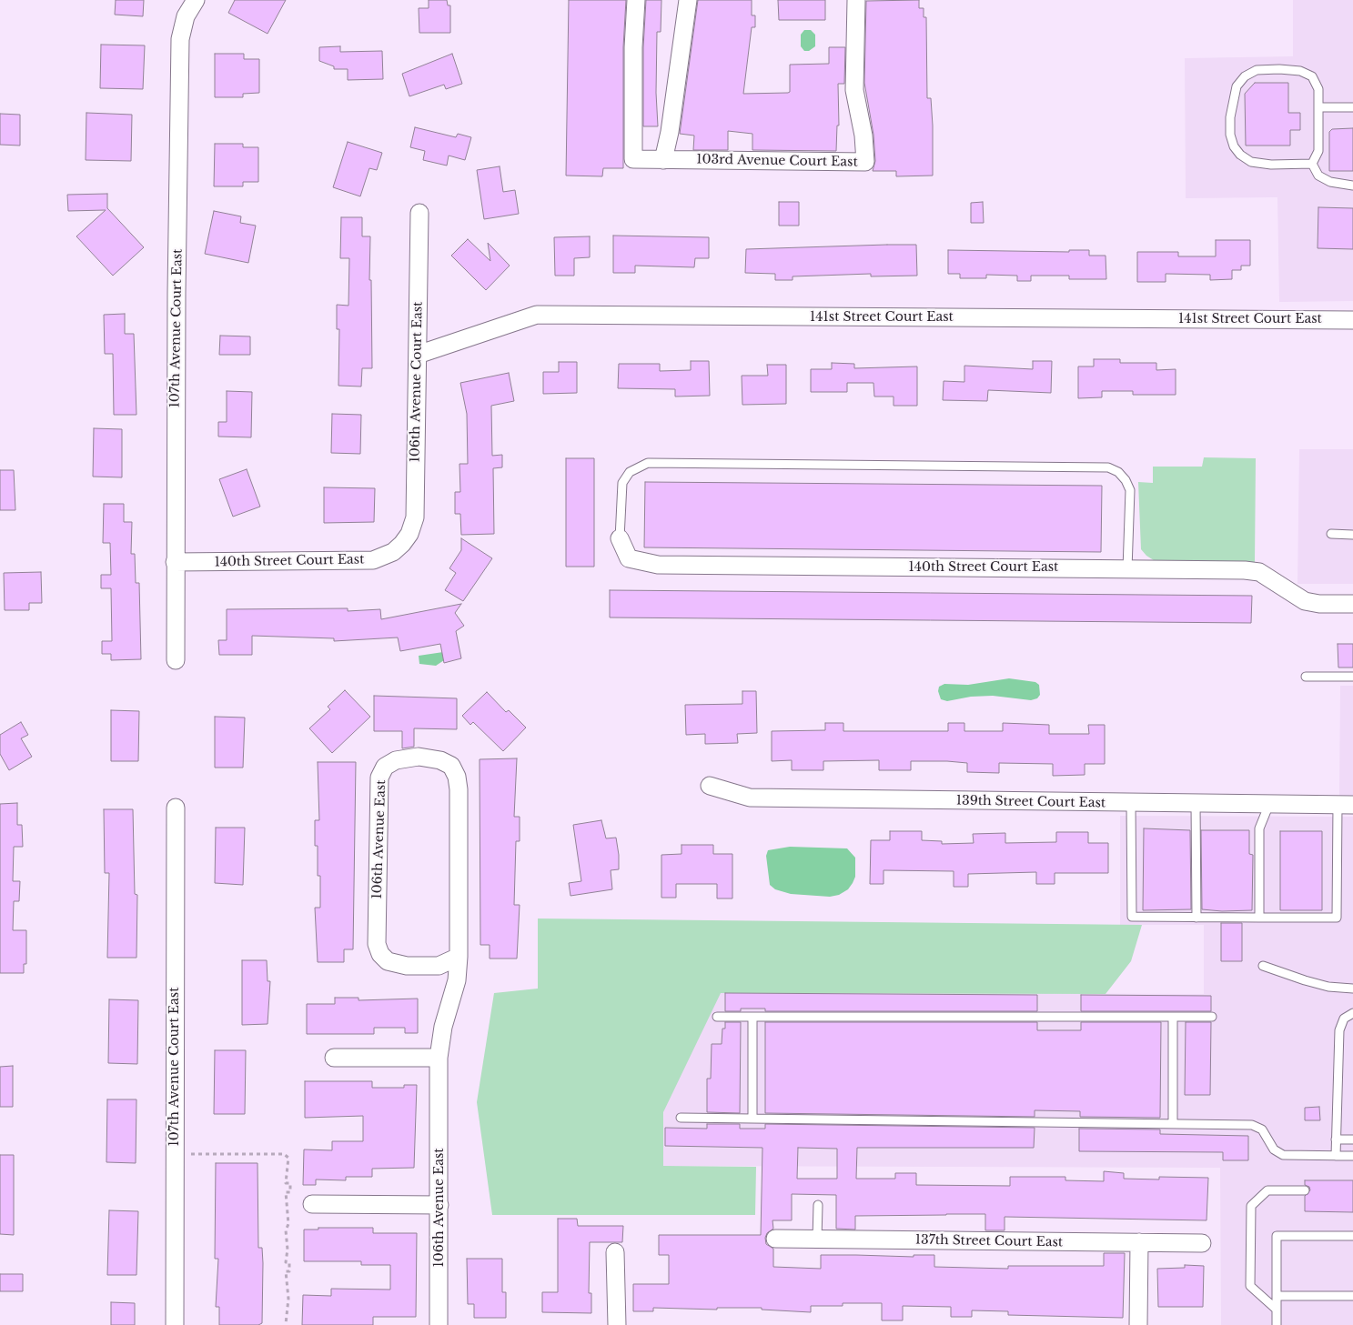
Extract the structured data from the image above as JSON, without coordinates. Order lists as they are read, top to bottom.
{
  "streets": {
    "street": [
      "103rd Avenue Court East",
      "141st Street Court East",
      "107th Avenue Court East",
      "106th Avenue Court East",
      "140th Street Court East",
      "139th Street Court East",
      "106th Avenue East",
      "137th Street Court East"
    ]
  },
  "crossings": [
    ["141st Street Court East", "106th Avenue Court East"],
    ["107th Avenue Court East", "140th Street Court East"],
    ["106th Avenue Court East", "140th Street Court East"]
  ]
}
